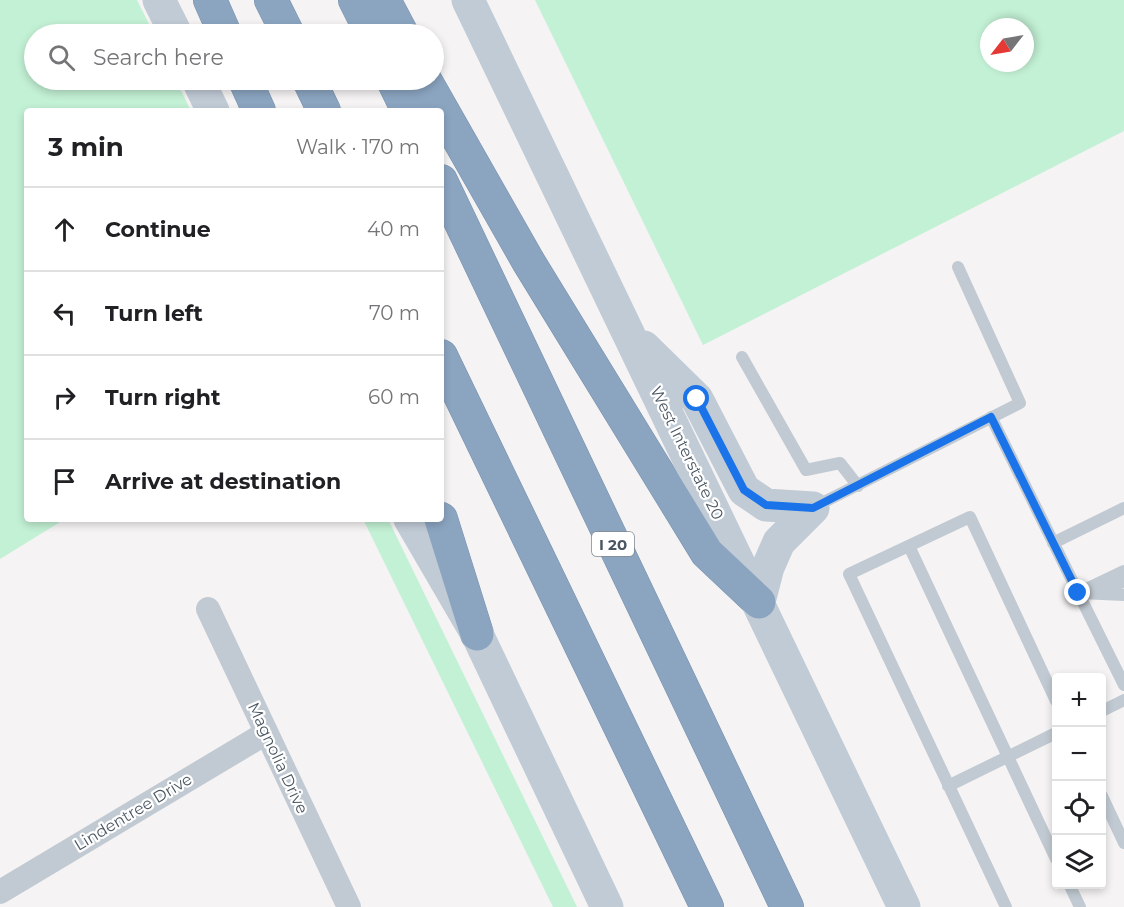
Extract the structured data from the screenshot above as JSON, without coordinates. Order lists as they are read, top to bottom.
{
  "streets": {
    "highway": ["I 20"],
    "main road": ["West Interstate 20"],
    "street": ["Magnolia Drive", "Lindentree Drive"]
  },
  "crossings": [
    ["Magnolia Drive", "Lindentree Drive"]
  ],
  "north": "bottom left",
  "page": {
    "search": "Search here",
    "heading": ["3 min", "Walk · 170 m"],
    "list": [
      ["Continue", "40 m"],
      ["Turn left", "70 m"],
      ["Turn right", "60 m"],
      "Arrive at destination"
    ],
    "map_buttons": ["+", "−"]
  }
}
